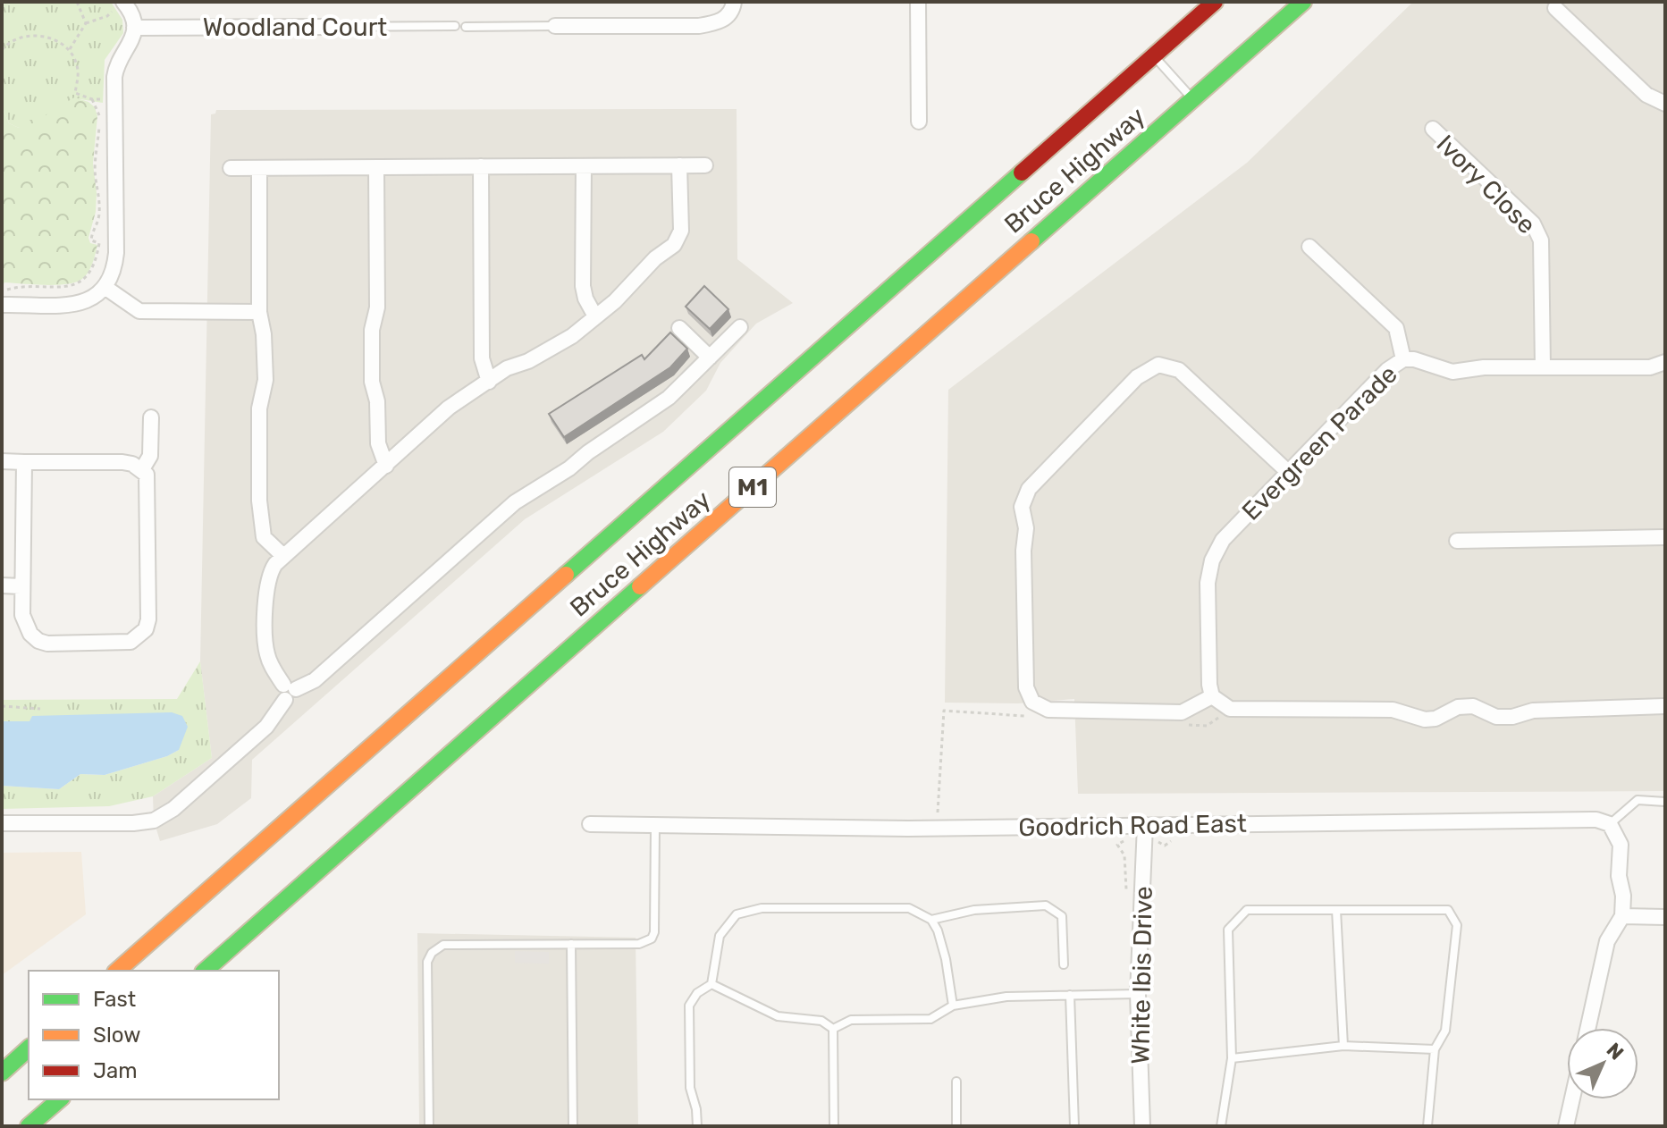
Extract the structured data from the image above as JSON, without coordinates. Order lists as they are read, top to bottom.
{
  "streets": {
    "highway": ["Bruce Highway", "M1"],
    "street": [
      "Woodland Court",
      "Ivory Close",
      "Evergreen Parade",
      "Goodrich Road East",
      "White Ibis Drive"
    ]
  },
  "crossings": [
    ["Ivory Close", "Evergreen Parade"],
    ["Goodrich Road East", "White Ibis Drive"]
  ],
  "legend": ["Fast", "Slow", "Jam"],
  "north": "top right"
}
